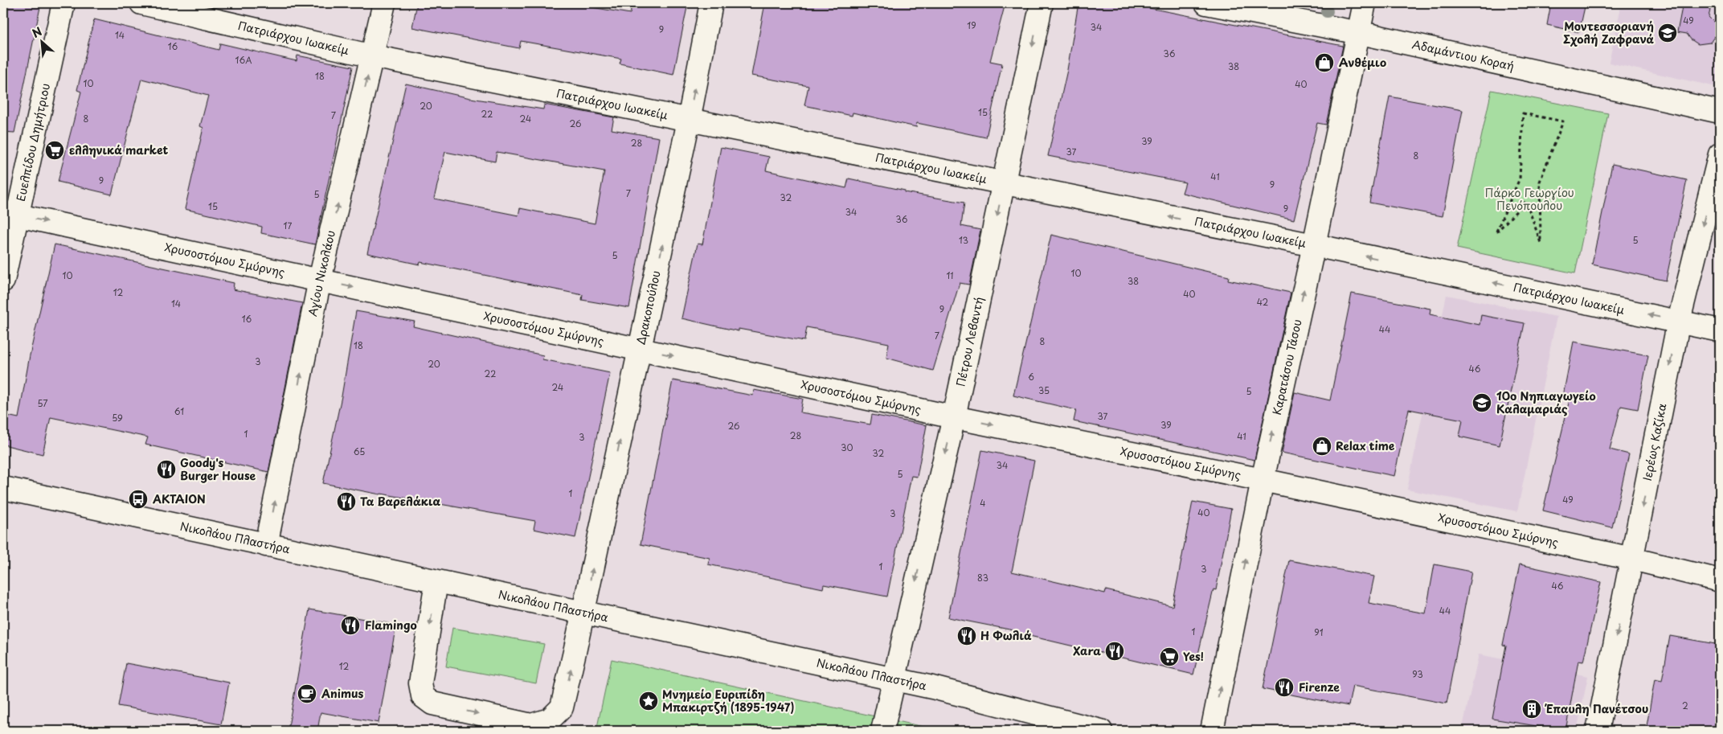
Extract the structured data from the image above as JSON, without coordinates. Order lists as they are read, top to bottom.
{
  "streets": {
    "street": [
      "Πατριάρχου Ιωακείμ",
      "Αδαμάντιου Κοραή",
      "Ευελπίδου Δημήτριου",
      "Χρυσοστόμου Σμύρνης",
      "Αγίου Νικολάου",
      "Δρακοπούλου",
      "Πέτρου Λεβαντή",
      "Καρατάσου Τάσου",
      "Ιερέως Καζίκα",
      "Νικολάου Πλαστήρα"
    ]
  },
  "crossings": [
    ["Πατριάρχου Ιωακείμ", "Αγίου Νικολάου"],
    ["Πατριάρχου Ιωακείμ", "Δρακοπούλου"],
    ["Πατριάρχου Ιωακείμ", "Πέτρου Λεβαντή"],
    ["Πατριάρχου Ιωακείμ", "Καρατάσου Τάσου"],
    ["Πατριάρχου Ιωακείμ", "Ιερέως Καζίκα"],
    ["Αδαμάντιου Κοραή", "Καρατάσου Τάσου"],
    ["Ευελπίδου Δημήτριου", "Χρυσοστόμου Σμύρνης"],
    ["Χρυσοστόμου Σμύρνης", "Αγίου Νικολάου"],
    ["Χρυσοστόμου Σμύρνης", "Δρακοπούλου"],
    ["Χρυσοστόμου Σμύρνης", "Πέτρου Λεβαντή"],
    ["Χρυσοστόμου Σμύρνης", "Καρατάσου Τάσου"],
    ["Χρυσοστόμου Σμύρνης", "Ιερέως Καζίκα"],
    ["Αγίου Νικολάου", "Νικολάου Πλαστήρα"],
    ["Δρακοπούλου", "Νικολάου Πλαστήρα"],
    ["Πέτρου Λεβαντή", "Νικολάου Πλαστήρα"]
  ],
  "one_way": [
    "Πατριάρχου Ιωακείμ",
    "Χρυσοστόμου Σμύρνης",
    "Αγίου Νικολάου",
    "Πέτρου Λεβαντή",
    "Καρατάσου Τάσου",
    "Ιερέως Καζίκα"
  ],
  "parks": ["Πάρκο Γεωργίου Πενόπουλου"],
  "places": {
    "school or university": ["Μοντεσσοριανή Σχολή Ζαφρανά", "10ο Νηπιαγωγείο Καλαμαριάς"],
    "shop": ["Ανθέμιο", "Relax time"],
    "supermarket": ["ελληνικά market", "Yes!"],
    "restaurant": [
      "Goody's Burger House",
      "Τα Βαρελάκια",
      "Flamingo",
      "Η Φωλιά",
      "Xara",
      "Firenze"
    ],
    "bus stop": ["ΑΚΤΑΙΟΝ"],
    "cafe": ["Animus"],
    "place": ["Μνημείο Ευριπίδη Μπακιρτζή (1895-1947)"],
    "building": ["Έπαυλη Πανέτσου"]
  },
  "house_numbers": [
    "49",
    "19",
    "34",
    "9",
    "14",
    "16",
    "36",
    "16A",
    "38",
    "18",
    "10",
    "40",
    "20",
    "15",
    "22",
    "7",
    "8",
    "24",
    "26",
    "39",
    "28",
    "37",
    "8",
    "41",
    "9",
    "9",
    "7",
    "5",
    "32",
    "15",
    "9",
    "34",
    "36",
    "17",
    "13",
    "5",
    "5",
    "10",
    "10",
    "11",
    "38",
    "12",
    "40",
    "42",
    "14",
    "9",
    "16",
    "44",
    "7",
    "8",
    "18",
    "3",
    "20",
    "46",
    "22",
    "6",
    "24",
    "35",
    "5",
    "57",
    "61",
    "37",
    "59",
    "39",
    "26",
    "1",
    "28",
    "41",
    "3",
    "30",
    "65",
    "32",
    "34",
    "5",
    "1",
    "49",
    "4",
    "40",
    "3",
    "1",
    "3",
    "83",
    "46",
    "44",
    "1",
    "91",
    "12",
    "93",
    "2"
  ],
  "north": "top left"
}
